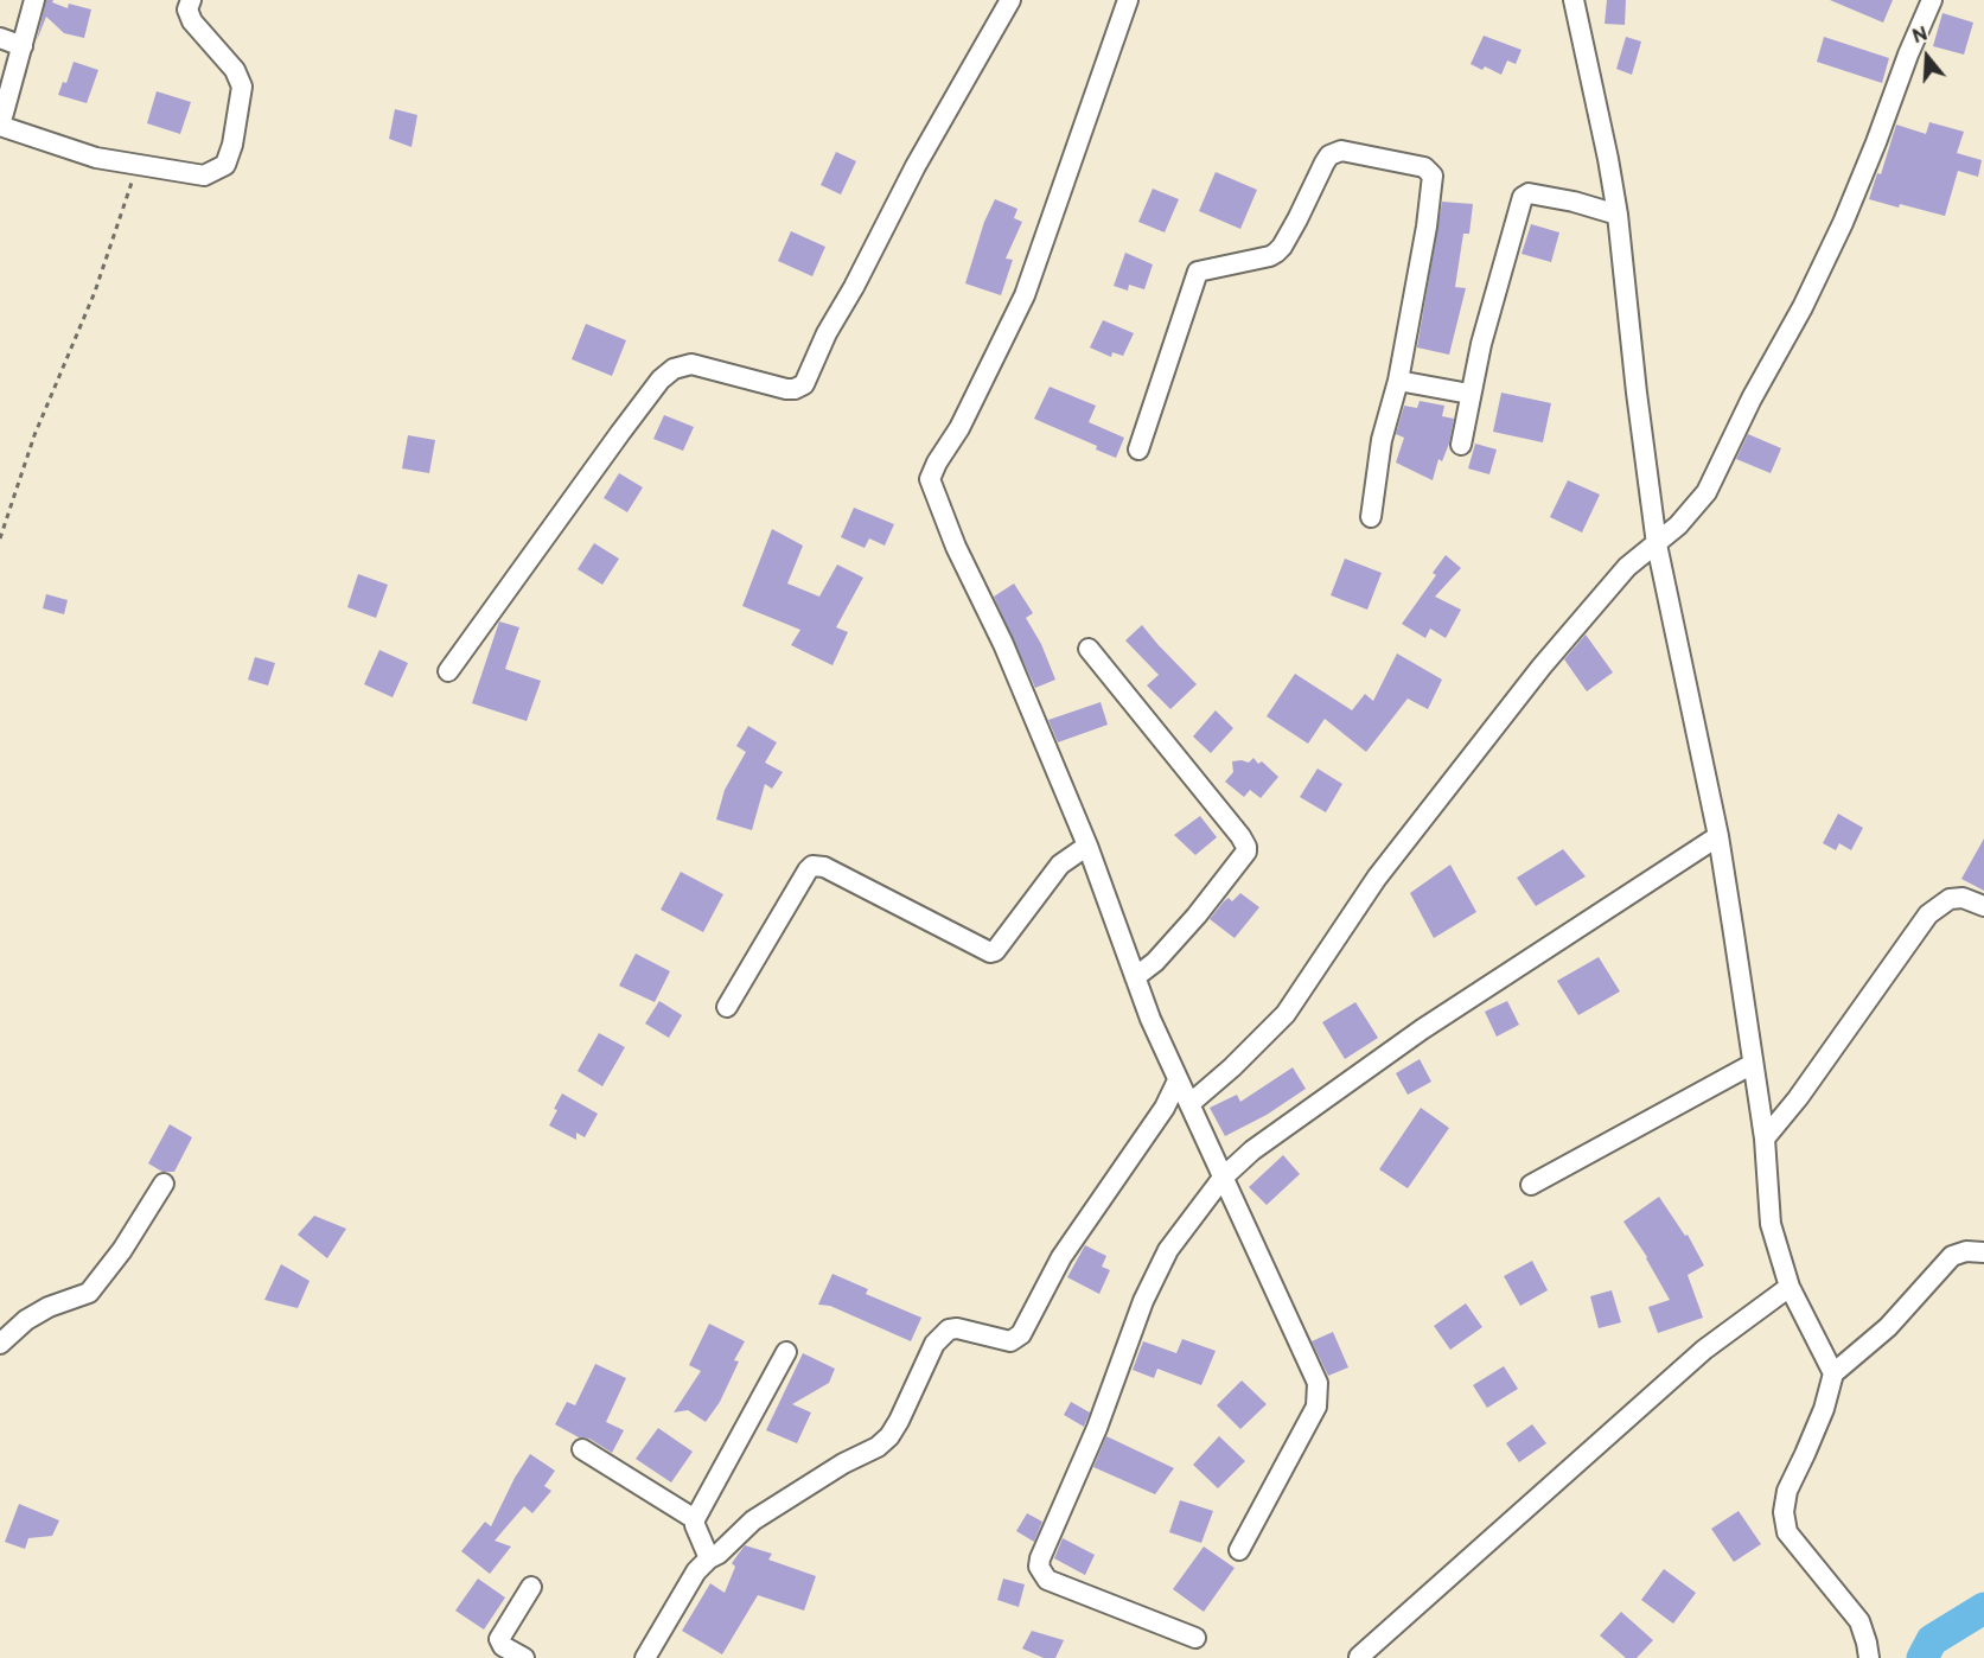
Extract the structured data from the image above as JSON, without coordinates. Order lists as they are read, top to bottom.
{
  "north": "top"
}
